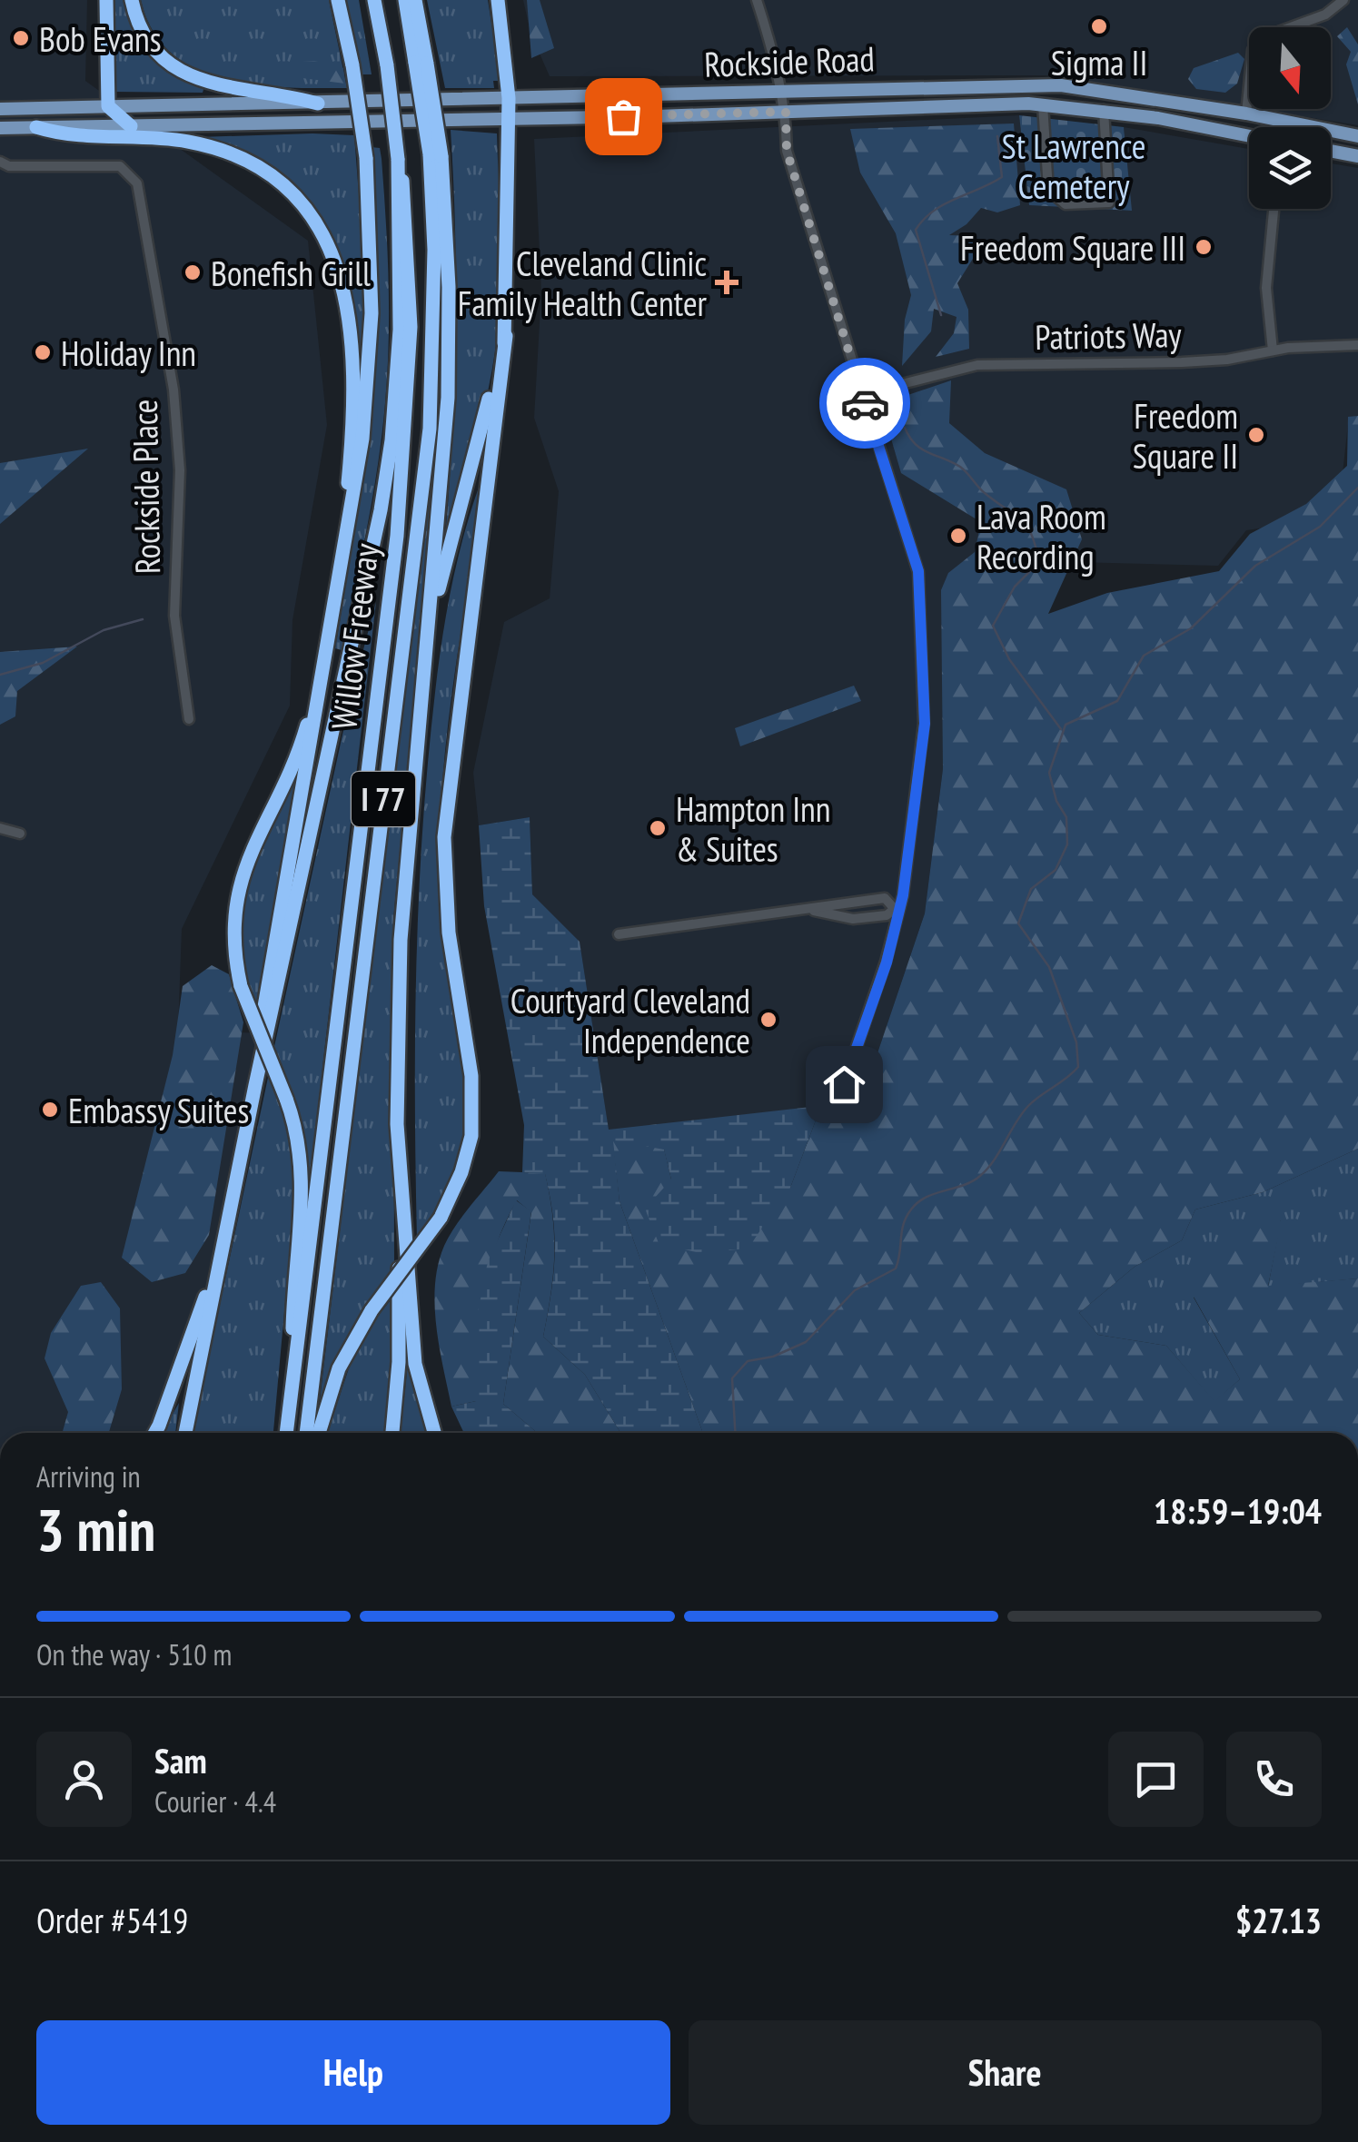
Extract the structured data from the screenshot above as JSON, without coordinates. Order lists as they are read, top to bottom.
{
  "streets": {
    "highway": ["Willow Freeway", "I 77"],
    "main road": ["Rockside Road"],
    "street": ["Patriots Way", "Rockside Place"]
  },
  "parks": ["St Lawrence Cemetery"],
  "places": {
    "other": [
      "Sigma II",
      "Bob Evans",
      "Freedom Square III",
      "Bonefish Grill",
      "Holiday Inn",
      "Freedom Square II",
      "Lava Room Recording",
      "Hampton Inn & Suites",
      "Courtyard Cleveland Independence",
      "Embassy Suites"
    ],
    "health": ["Cleveland Clinic Family Health Center"]
  },
  "north": "bottom",
  "page": {
    "heading": ["3 min", "Arriving in", "18:59–19:04"],
    "panel": [
      "Sam",
      "Courier · 4.4",
      "Order #5419",
      "$27.13"
    ],
    "bar": "On the way · 510 m",
    "buttons": ["Help", "Share"]
  }
}
